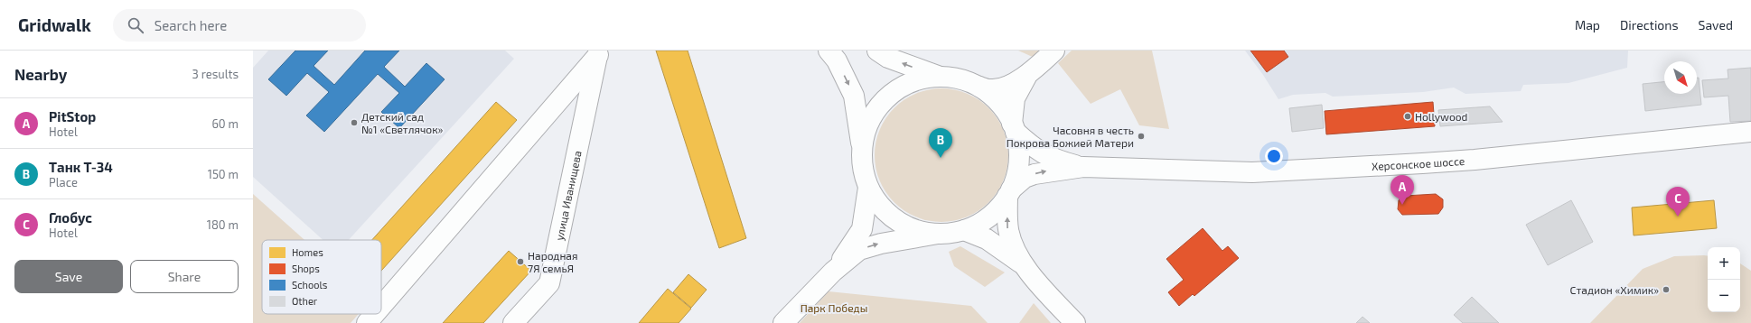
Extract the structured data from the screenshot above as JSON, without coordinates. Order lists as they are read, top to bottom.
{
  "streets": {
    "main road": ["Херсонское шоссе", "улица Иванищева"]
  },
  "parks": ["Парк Победы"],
  "places": [
    "Hollywood",
    "Детский сад №1 «Светлячок»",
    "Часовня в честь Покрова Божией Матери",
    "Народная 7Я семьЯ",
    "Стадион «Химик»"
  ],
  "legend": [
    "Homes",
    "Shops",
    "Schools",
    "Other"
  ],
  "north": "bottom right",
  "page": {
    "header": "Gridwalk",
    "search": "Search here",
    "nav": ["Map", "Directions", "Saved"],
    "heading": ["Nearby", "3 results"],
    "list": [
      {
        "mark": "A",
        "name": "PitStop",
        "note": "Hotel",
        "value": "60 m"
      },
      {
        "mark": "B",
        "name": "Танк Т-34",
        "note": "Place",
        "value": "150 m"
      },
      {
        "mark": "C",
        "name": "Глобус",
        "note": "Hotel",
        "value": "180 m"
      }
    ],
    "pins": ["B", "A", "C"],
    "map_buttons": ["+", "−"],
    "buttons": ["Save", "Share"]
  }
}
